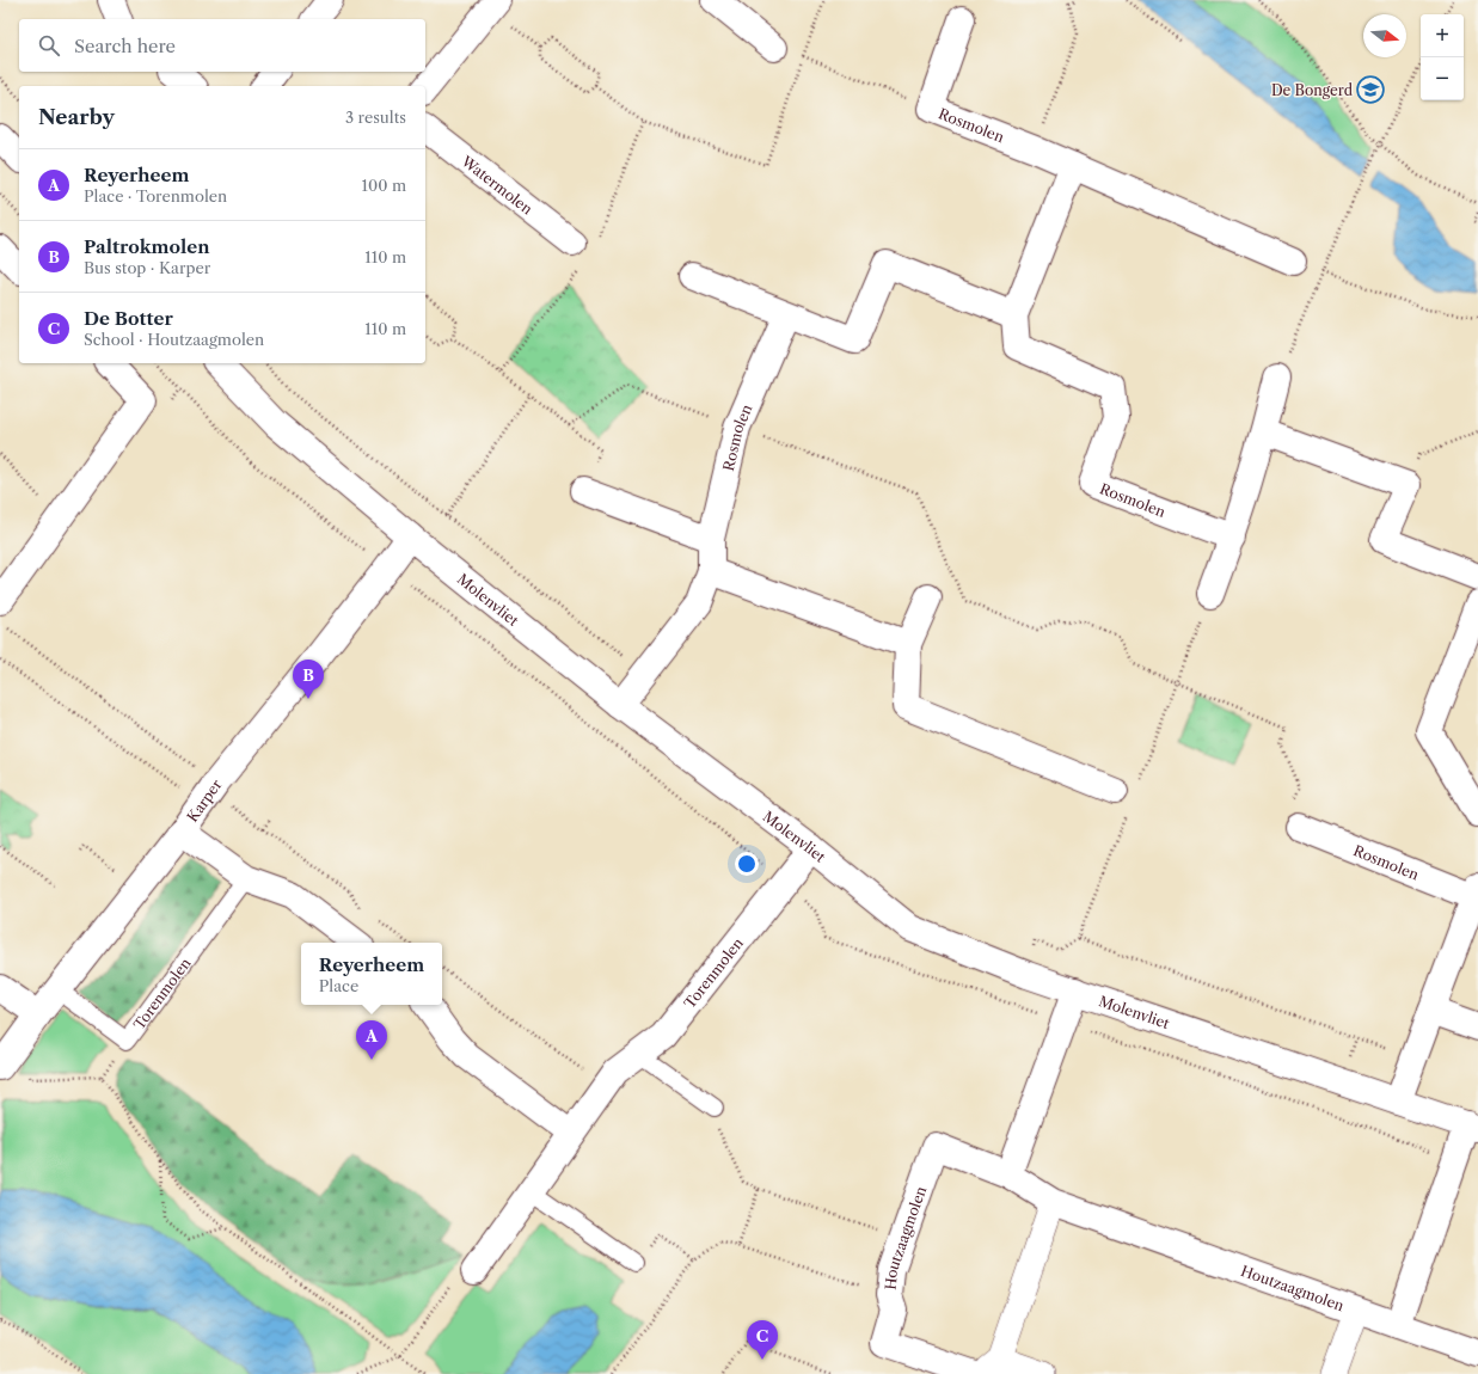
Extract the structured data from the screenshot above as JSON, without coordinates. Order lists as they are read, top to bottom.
{
  "streets": {
    "street": [
      "Rosmolen",
      "Watermolen",
      "Molenvliet",
      "Karper",
      "Torenmolen",
      "Houtzaagmolen"
    ]
  },
  "crossings": [
    ["Rosmolen", "Molenvliet"],
    ["Molenvliet", "Karper"],
    ["Molenvliet", "Torenmolen"],
    ["Karper", "Torenmolen"]
  ],
  "places": {
    "school or university": ["De Bongerd"]
  },
  "north": "right",
  "page": {
    "map_buttons": ["+", "−"],
    "search": "Search here",
    "heading": ["Nearby", "3 results"],
    "list": [
      {
        "mark": "A",
        "name": "Reyerheem",
        "note": "Place · Torenmolen",
        "value": "100 m"
      },
      {
        "mark": "B",
        "name": "Paltrokmolen",
        "note": "Bus stop · Karper",
        "value": "110 m"
      },
      {
        "mark": "C",
        "name": "De Botter",
        "note": "School · Houtzaagmolen",
        "value": "110 m"
      }
    ],
    "pins": ["B", "A", "C"],
    "popup": ["Reyerheem", "Place"]
  }
}
